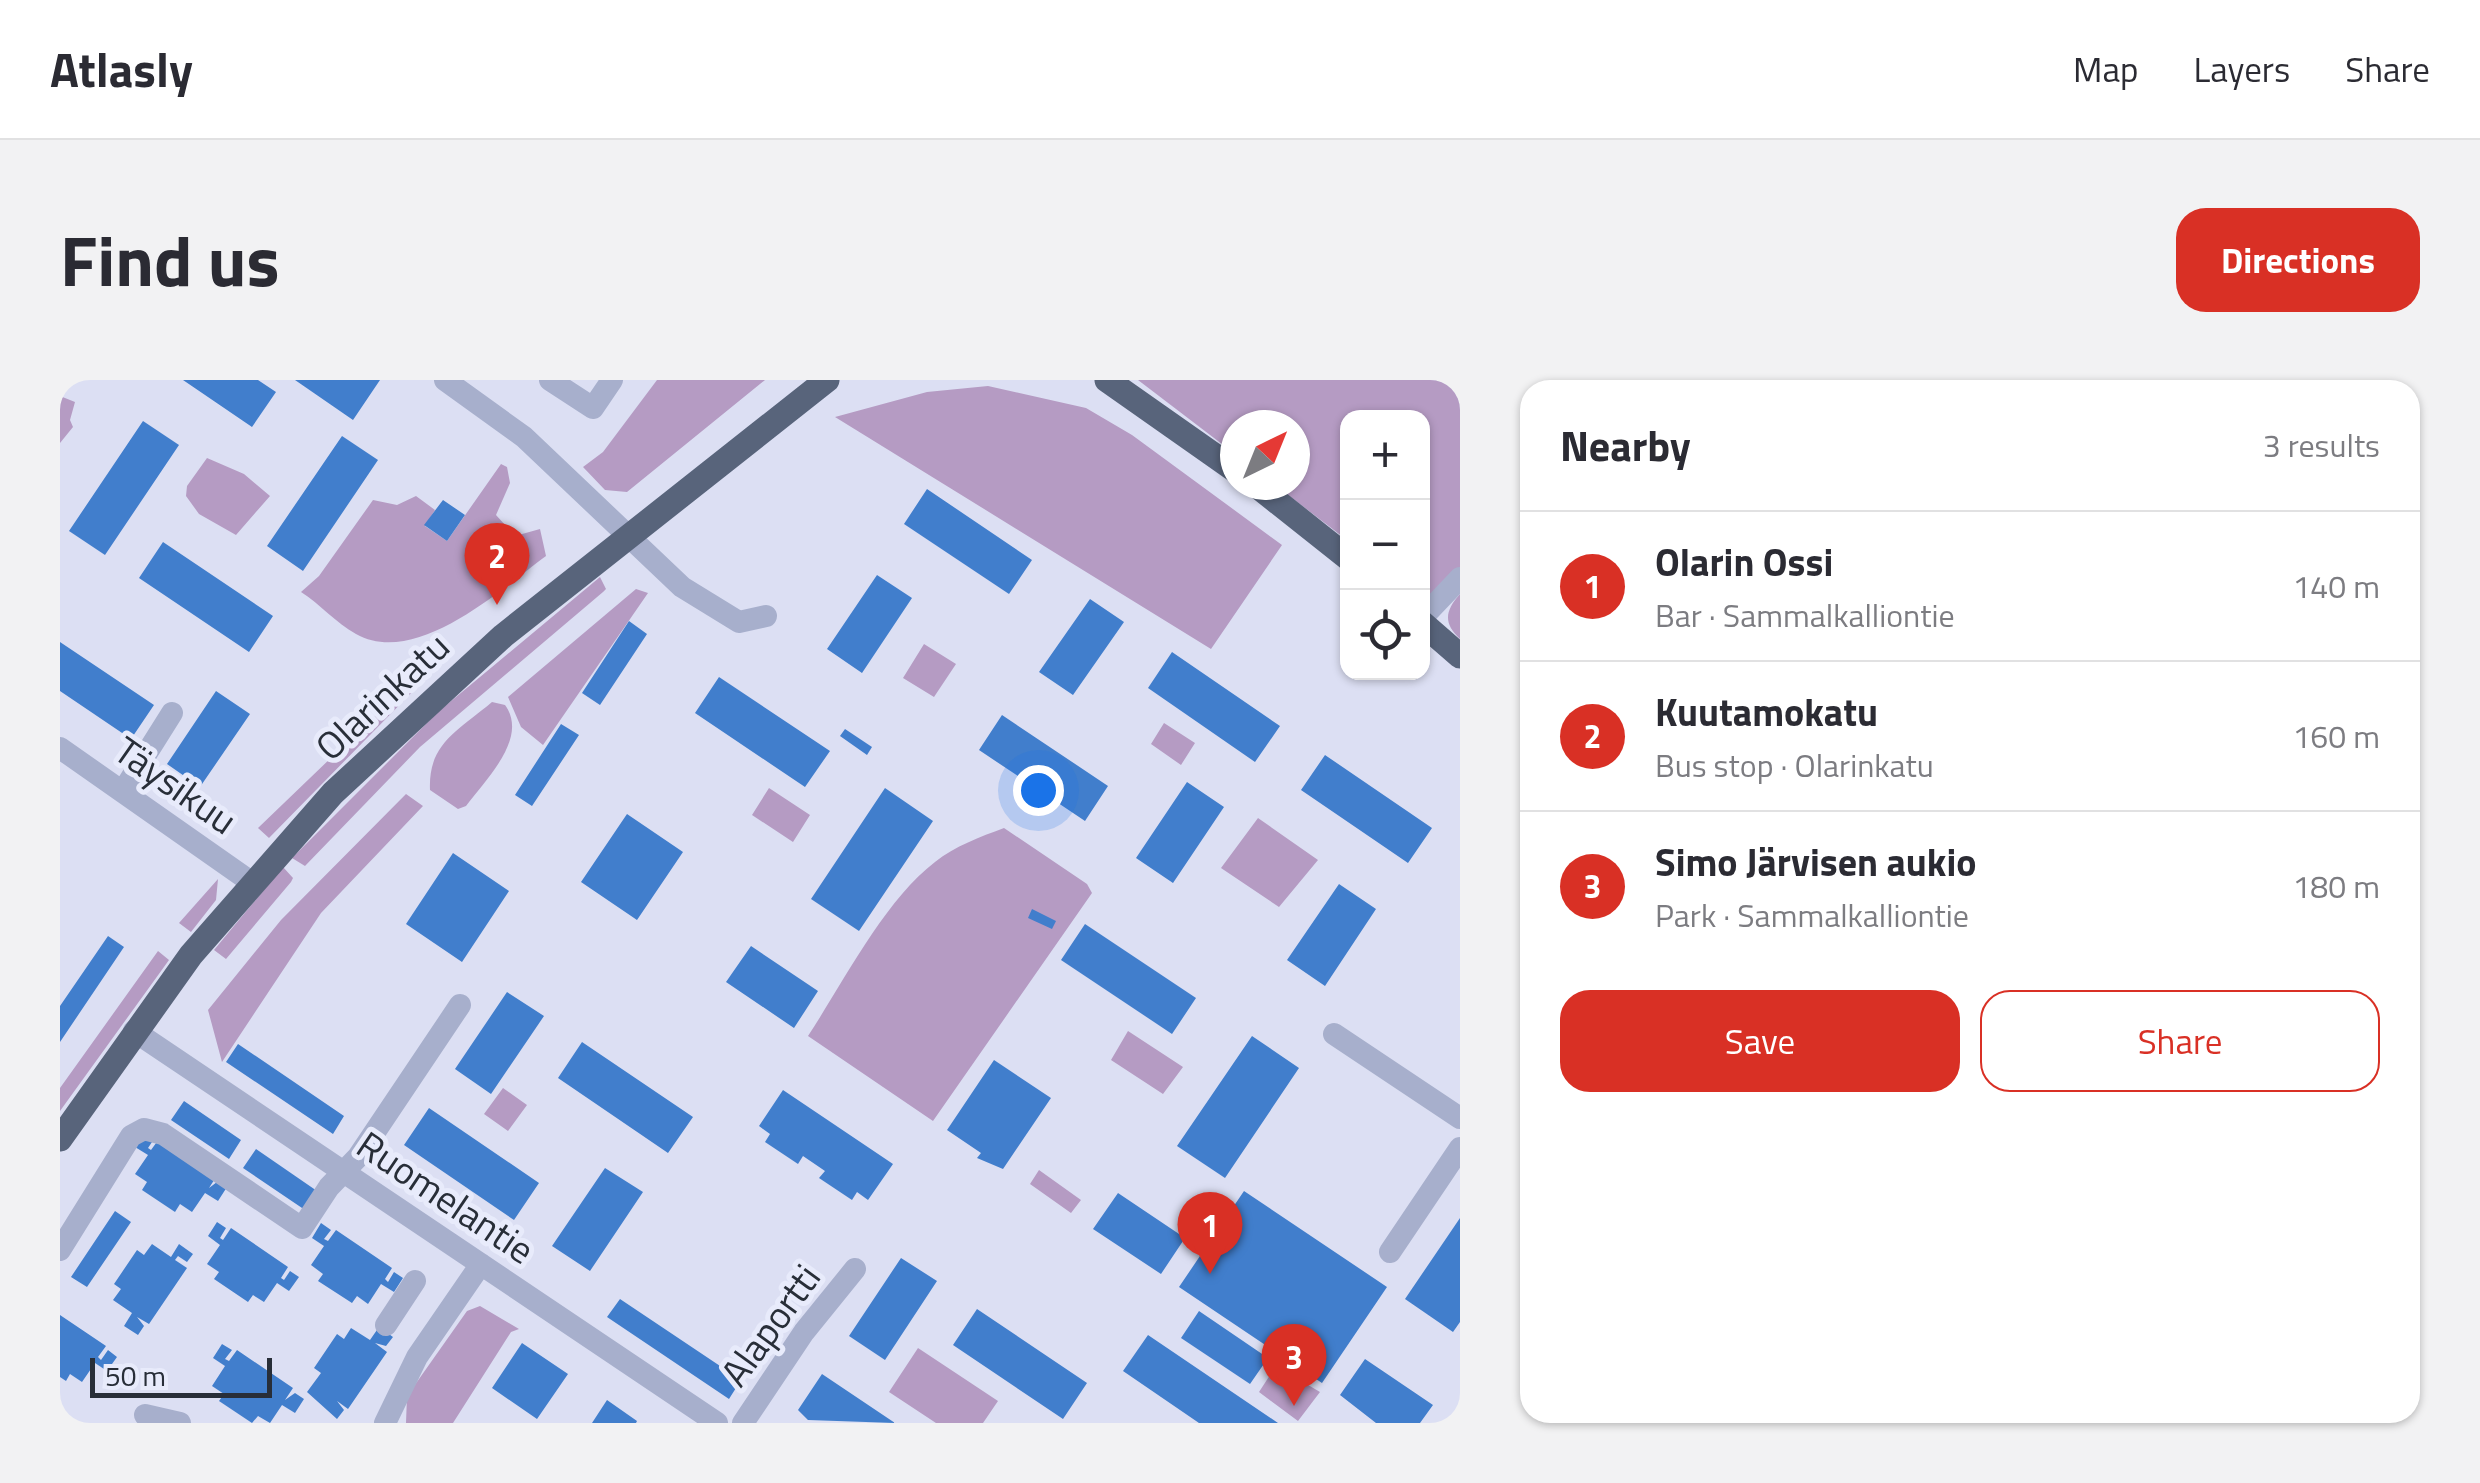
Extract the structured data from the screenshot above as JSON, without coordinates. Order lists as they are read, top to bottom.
{
  "streets": {
    "main road": ["Olarinkatu"],
    "street": ["Täysikuu", "Ruomelantie", "Alaportti"]
  },
  "crossings": [
    ["Olarinkatu", "Täysikuu"],
    ["Olarinkatu", "Ruomelantie"]
  ],
  "scale_bar": "50 m",
  "north": "top right",
  "page": {
    "header": "Atlasly",
    "nav": ["Map", "Layers", "Share"],
    "title": "Find us",
    "buttons": [
      "Directions",
      ["Save", "Share"]
    ],
    "heading": ["Nearby", "3 results"],
    "map_buttons": ["+", "−"],
    "list": [
      {
        "mark": "1",
        "name": "Olarin Ossi",
        "note": "Bar · Sammalkalliontie",
        "value": "140 m"
      },
      {
        "mark": "2",
        "name": "Kuutamokatu",
        "note": "Bus stop · Olarinkatu",
        "value": "160 m"
      },
      {
        "mark": "3",
        "name": "Simo Järvisen aukio",
        "note": "Park · Sammalkalliontie",
        "value": "180 m"
      }
    ],
    "pins": ["2", "1", "3"],
    "scale": "50 m"
  }
}
